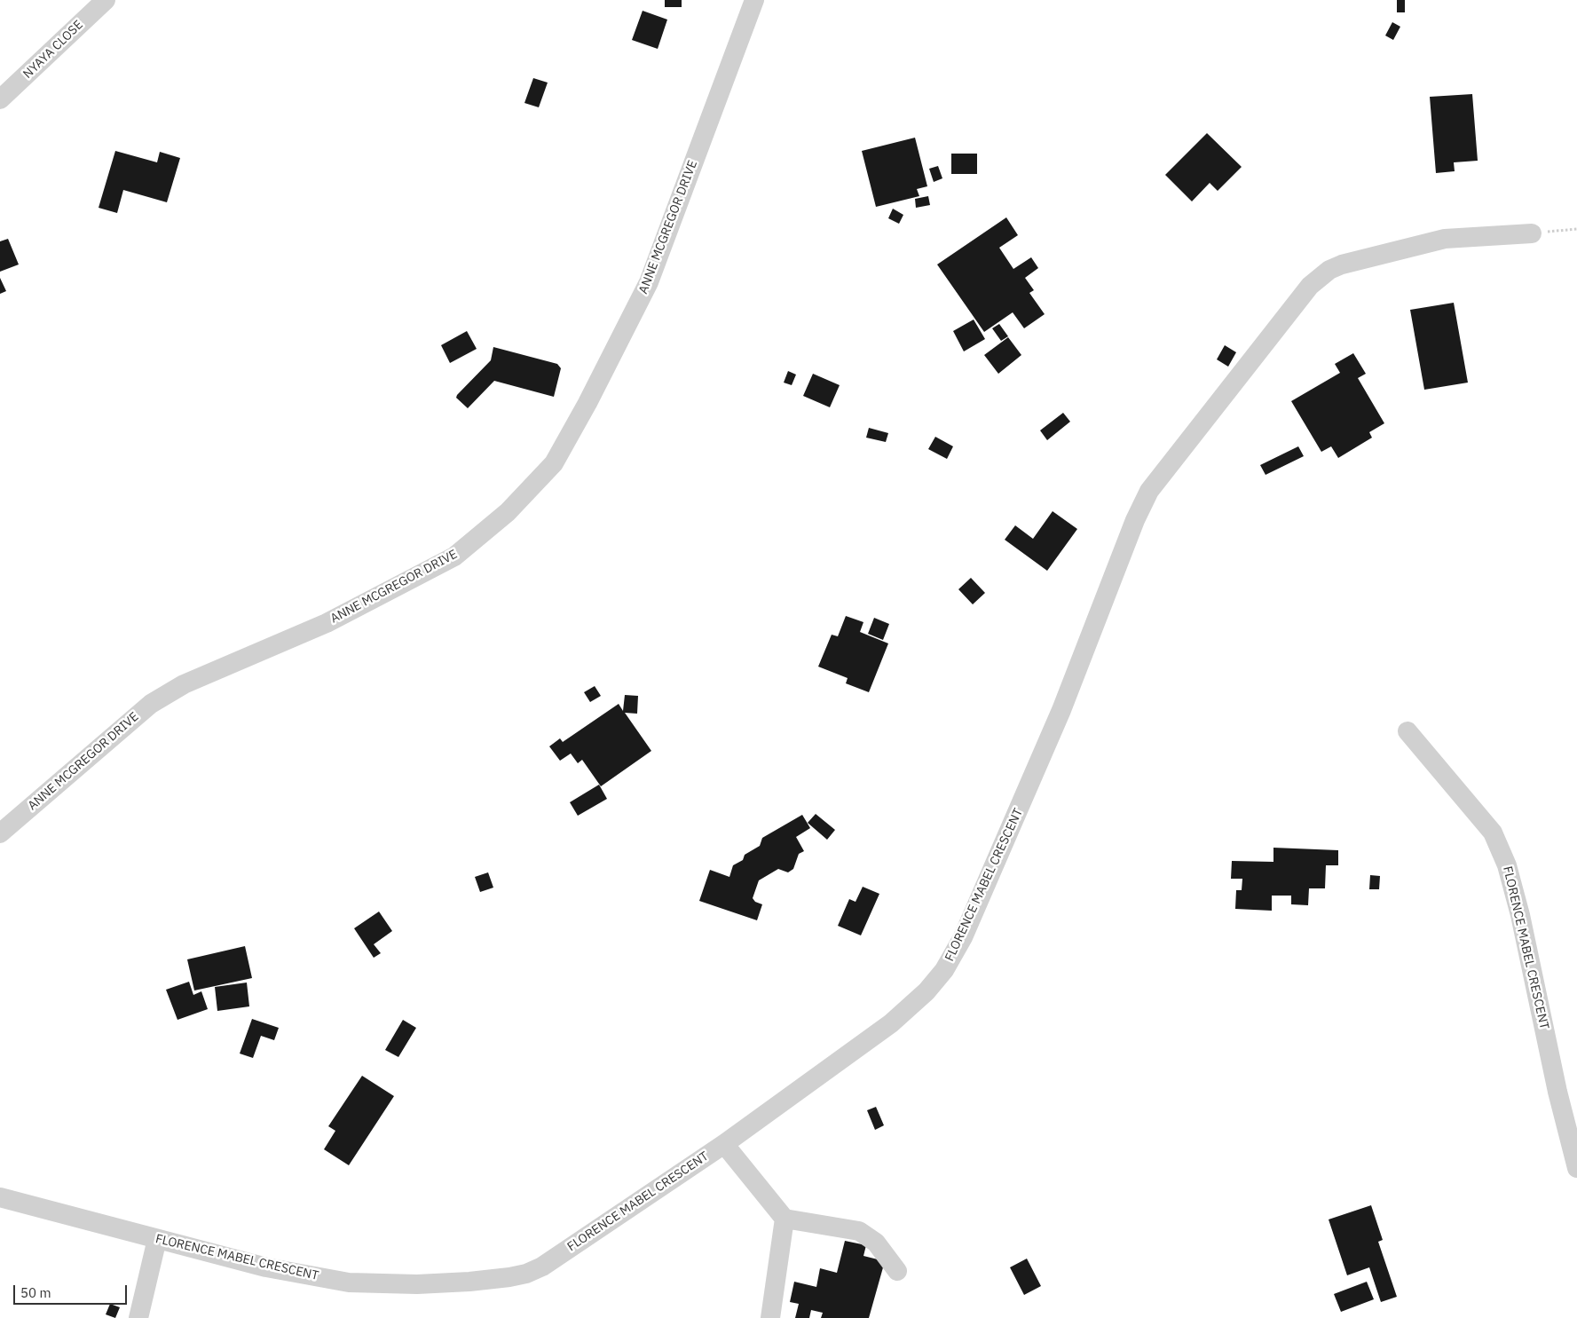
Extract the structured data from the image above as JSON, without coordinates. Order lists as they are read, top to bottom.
{
  "streets": {
    "street": ["NYAYA CLOSE", "ANNE MCGREGOR DRIVE", "FLORENCE MABEL CRESCENT"]
  },
  "scale_bar": "50 m"
}
